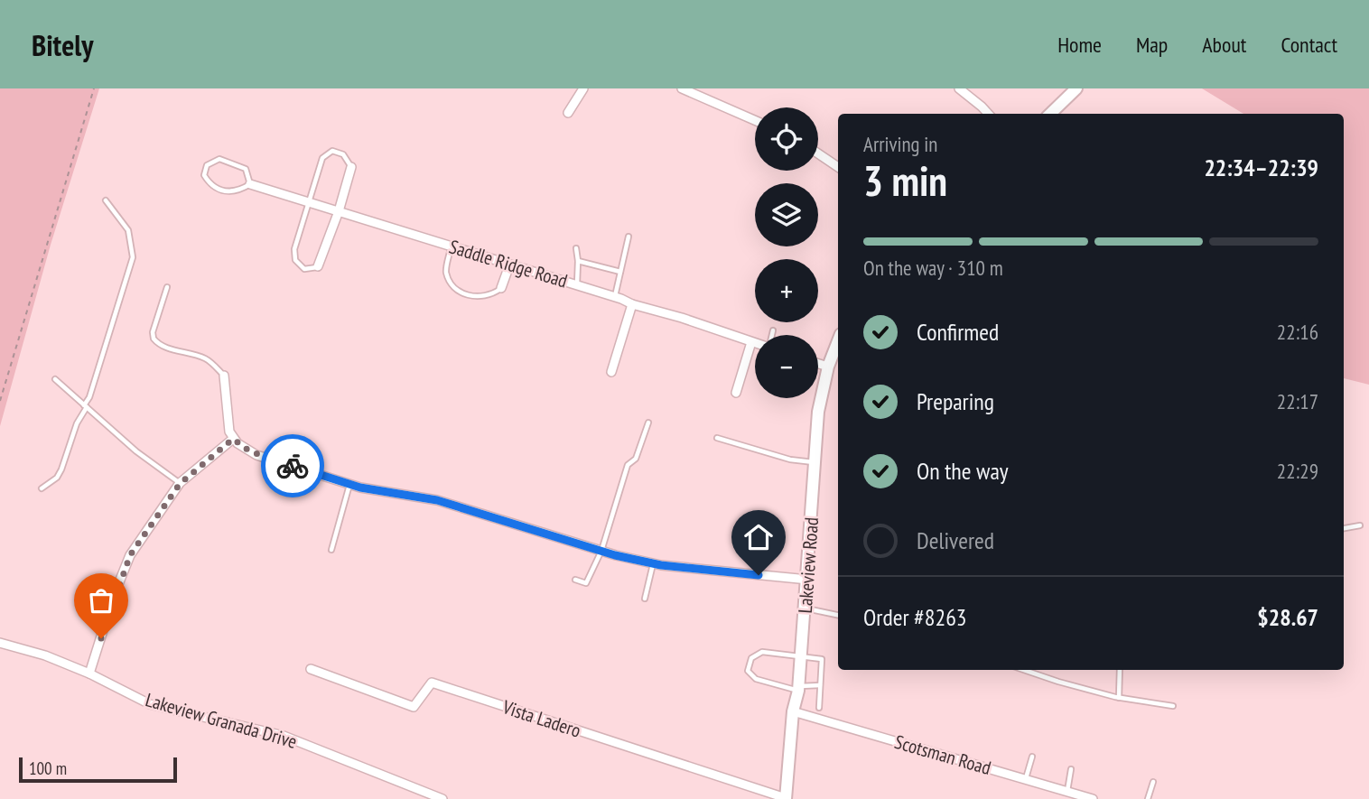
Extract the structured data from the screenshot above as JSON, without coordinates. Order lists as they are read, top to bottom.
{
  "streets": {
    "street": [
      "Saddle Ridge Road",
      "Lakeview Road",
      "Vista Ladero",
      "Lakeview Granada Drive",
      "Scotsman Road"
    ]
  },
  "crossings": [
    ["Lakeview Road", "Vista Ladero"],
    ["Lakeview Road", "Scotsman Road"]
  ],
  "scale_bar": "100 m",
  "page": {
    "header": "Bitely",
    "nav": [
      "Home",
      "Map",
      "About",
      "Contact"
    ],
    "map_buttons": ["+", "−"],
    "heading": ["3 min", "Arriving in", "22:34–22:39"],
    "panel": ["Order #8263", "$28.67"],
    "bar": "On the way · 310 m",
    "list": [
      ["Confirmed", "22:16"],
      ["Preparing", "22:17"],
      ["On the way", "22:29"],
      "Delivered"
    ],
    "scale": "100 m"
  }
}
